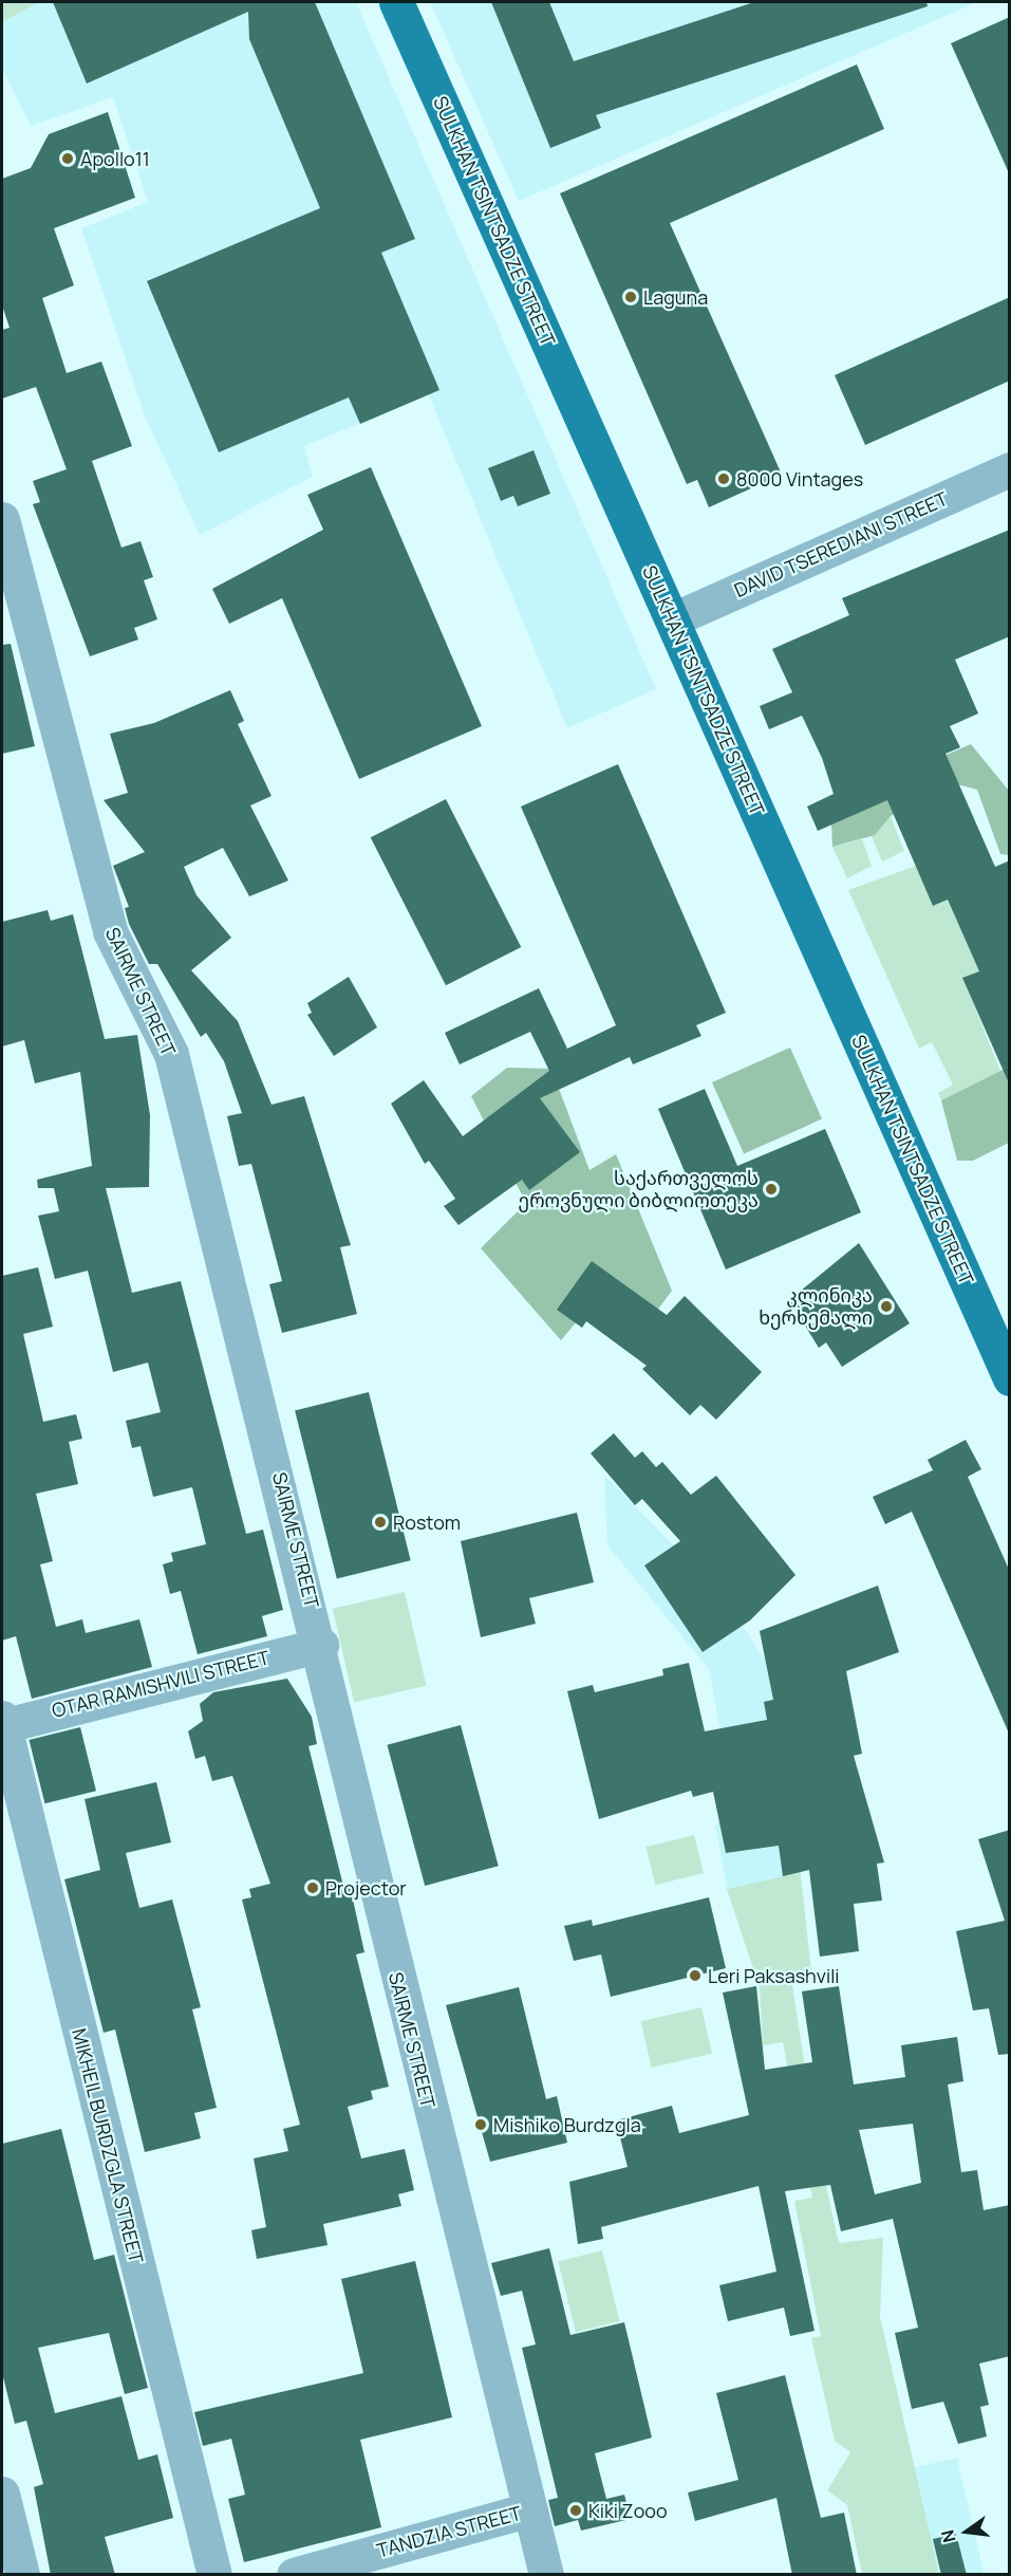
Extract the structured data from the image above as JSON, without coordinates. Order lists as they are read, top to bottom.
{
  "streets": {
    "main road": ["SULKHAN TSINTSADZE STREET"],
    "street": [
      "DAVID TSEREDIANI STREET",
      "SAIRME STREET",
      "OTAR RAMISHVILI STREET",
      "MIKHEIL BURDZGLA STREET",
      "TANDZIA STREET"
    ]
  },
  "crossings": [
    ["SULKHAN TSINTSADZE STREET", "DAVID TSEREDIANI STREET"],
    ["SAIRME STREET", "OTAR RAMISHVILI STREET"],
    ["SAIRME STREET", "TANDZIA STREET"],
    ["OTAR RAMISHVILI STREET", "MIKHEIL BURDZGLA STREET"]
  ],
  "places": [
    "Apollo11",
    "Laguna",
    "8000 Vintages",
    "საქართველოს ეროვნული ბიბლიოთეკა",
    "კლინიკა ხერხემალი",
    "Rostom",
    "Projector",
    "Leri Paksashvili",
    "Mishiko Burdzgla",
    "Kiki Zooo"
  ],
  "north": "left"
}
